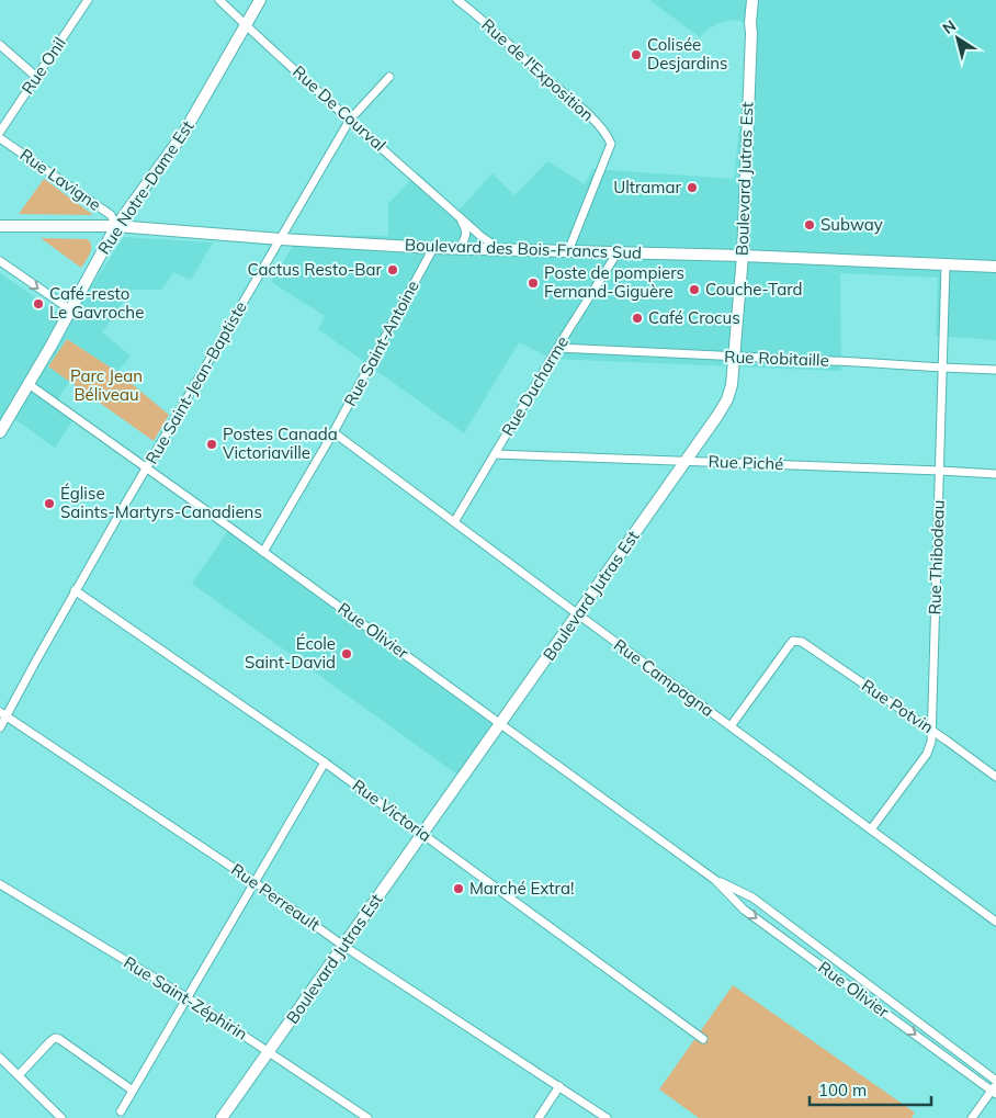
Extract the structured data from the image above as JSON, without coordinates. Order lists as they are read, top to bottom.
{
  "streets": {
    "street": [
      "Rue Onil",
      "Rue de l'Exposition",
      "Rue De Courval",
      "Boulevard Jutras Est",
      "Rue Lavigne",
      "Rue Notre-Dame Est",
      "Boulevard des Bois-Francs Sud",
      "Rue Saint-Antoine",
      "Rue Robitaille",
      "Rue Saint-Jean-Baptiste",
      "Rue Ducharme",
      "Rue Piché",
      "Rue Thibodeau",
      "Rue Olivier",
      "Rue Campagna",
      "Rue Potvin",
      "Rue Victoria",
      "Rue Perreault",
      "Rue Saint-Zéphirin"
    ]
  },
  "crossings": [
    ["Rue de l'Exposition", "Boulevard des Bois-Francs Sud"],
    ["Rue De Courval", "Rue Notre-Dame Est"],
    ["Rue De Courval", "Boulevard des Bois-Francs Sud"],
    ["Rue De Courval", "Rue Saint-Jean-Baptiste"],
    ["Boulevard Jutras Est", "Boulevard des Bois-Francs Sud"],
    ["Boulevard Jutras Est", "Rue Robitaille"],
    ["Boulevard Jutras Est", "Rue Piché"],
    ["Boulevard Jutras Est", "Rue Olivier"],
    ["Boulevard Jutras Est", "Rue Campagna"],
    ["Boulevard Jutras Est", "Rue Victoria"],
    ["Boulevard Jutras Est", "Rue Perreault"],
    ["Boulevard Jutras Est", "Rue Saint-Zéphirin"],
    ["Rue Lavigne", "Rue Notre-Dame Est"],
    ["Rue Lavigne", "Boulevard des Bois-Francs Sud"],
    ["Rue Notre-Dame Est", "Boulevard des Bois-Francs Sud"],
    ["Rue Notre-Dame Est", "Rue Olivier"],
    ["Boulevard des Bois-Francs Sud", "Rue Saint-Antoine"],
    ["Boulevard des Bois-Francs Sud", "Rue Saint-Jean-Baptiste"],
    ["Boulevard des Bois-Francs Sud", "Rue Ducharme"],
    ["Boulevard des Bois-Francs Sud", "Rue Thibodeau"],
    ["Rue Saint-Antoine", "Rue Olivier"],
    ["Rue Saint-Antoine", "Rue Campagna"],
    ["Rue Robitaille", "Rue Ducharme"],
    ["Rue Robitaille", "Rue Thibodeau"],
    ["Rue Saint-Jean-Baptiste", "Rue Olivier"],
    ["Rue Saint-Jean-Baptiste", "Rue Victoria"],
    ["Rue Saint-Jean-Baptiste", "Rue Perreault"],
    ["Rue Ducharme", "Rue Piché"],
    ["Rue Ducharme", "Rue Campagna"],
    ["Rue Piché", "Rue Thibodeau"],
    ["Rue Thibodeau", "Rue Campagna"],
    ["Rue Thibodeau", "Rue Potvin"],
    ["Rue Campagna", "Rue Potvin"]
  ],
  "parks": ["Parc Jean Béliveau"],
  "places": [
    "Colisée Desjardins",
    "Ultramar",
    "Subway",
    "Cactus Resto-Bar",
    "Poste de pompiers Fernand-Giguère",
    "Couche-Tard",
    "Café-resto Le Gavroche",
    "Café Crocus",
    "Postes Canada Victoriaville",
    "Église Saints-Martyrs-Canadiens",
    "École Saint-David",
    "Marché Extra!"
  ],
  "scale_bar": "100 m",
  "north": "top left"
}
